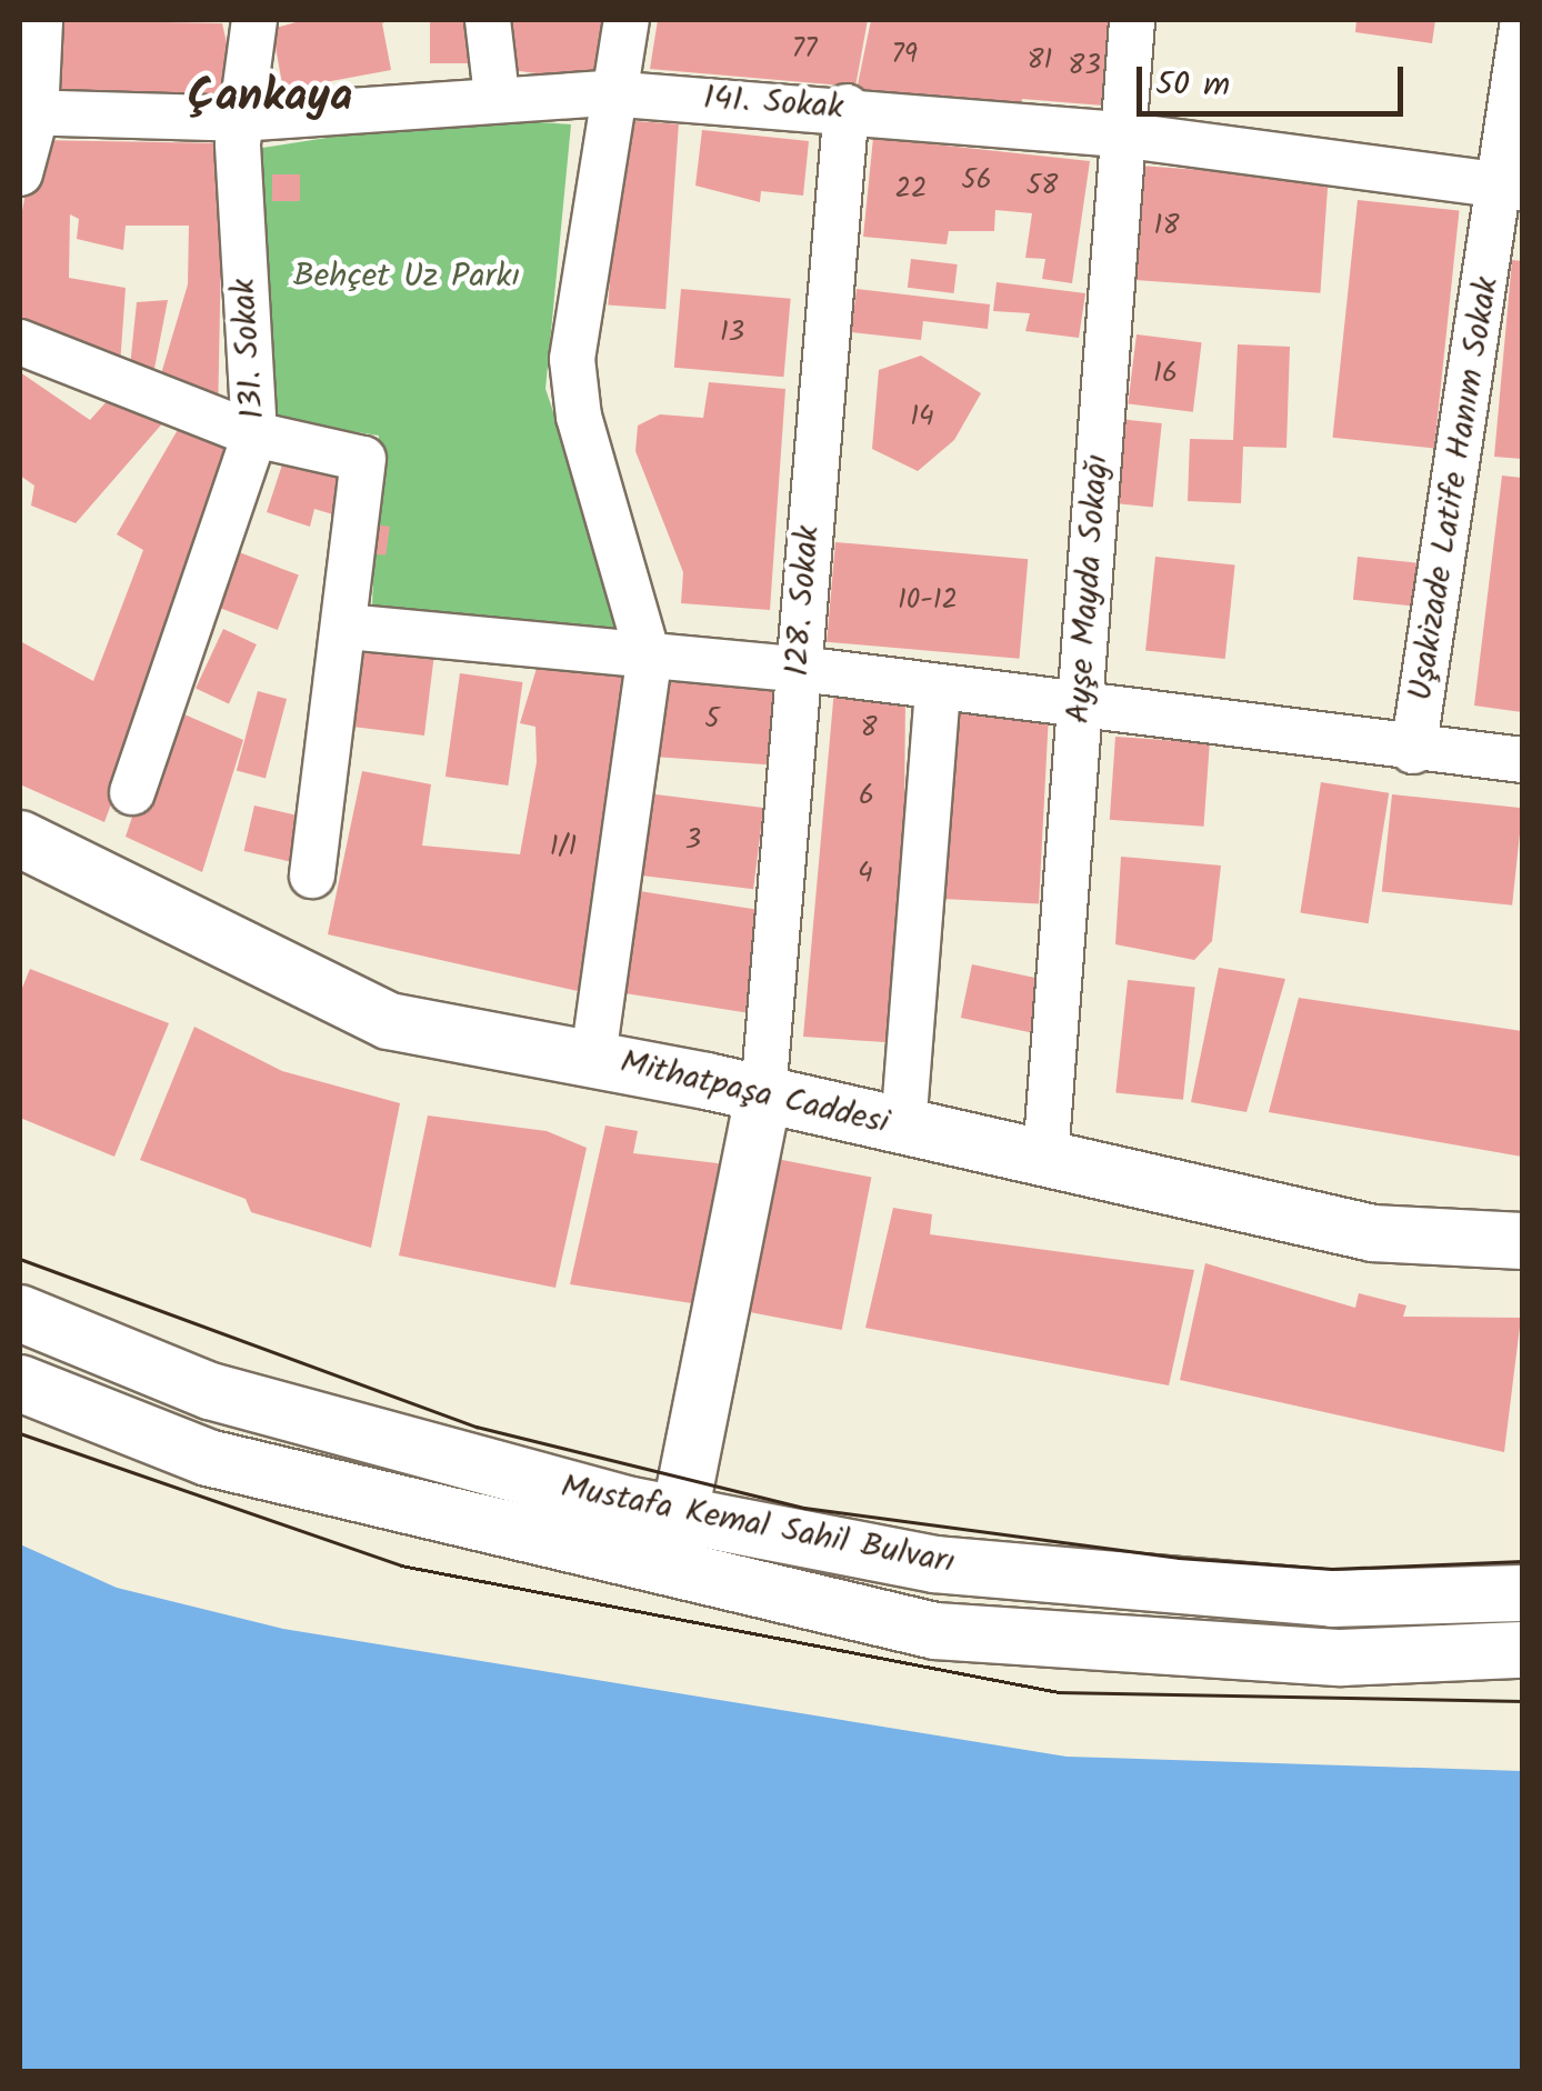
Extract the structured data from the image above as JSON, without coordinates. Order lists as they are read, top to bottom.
{
  "streets": {
    "main road": ["Mithatpaşa Caddesi", "Mustafa Kemal Sahil Bulvarı"],
    "street": [
      "141. Sokak",
      "131. Sokak",
      "Uşakizade Latife Hanım Sokak",
      "Ayşe Mayda Sokağı",
      "128. Sokak"
    ]
  },
  "crossings": [
    ["141. Sokak", "131. Sokak"],
    ["141. Sokak", "Uşakizade Latife Hanım Sokak"],
    ["141. Sokak", "Ayşe Mayda Sokağı"],
    ["141. Sokak", "128. Sokak"],
    ["Ayşe Mayda Sokağı", "Mithatpaşa Caddesi"],
    ["128. Sokak", "Mithatpaşa Caddesi"]
  ],
  "districts": ["Çankaya"],
  "parks": ["Behçet Uz Parkı"],
  "house_numbers": [
    "77",
    "79",
    "81",
    "83",
    "56",
    "58",
    "22",
    "18",
    "13",
    "16",
    "14",
    "10-12",
    "5",
    "8",
    "6",
    "3",
    "1/1",
    "4"
  ],
  "scale_bar": "50 m"
}
